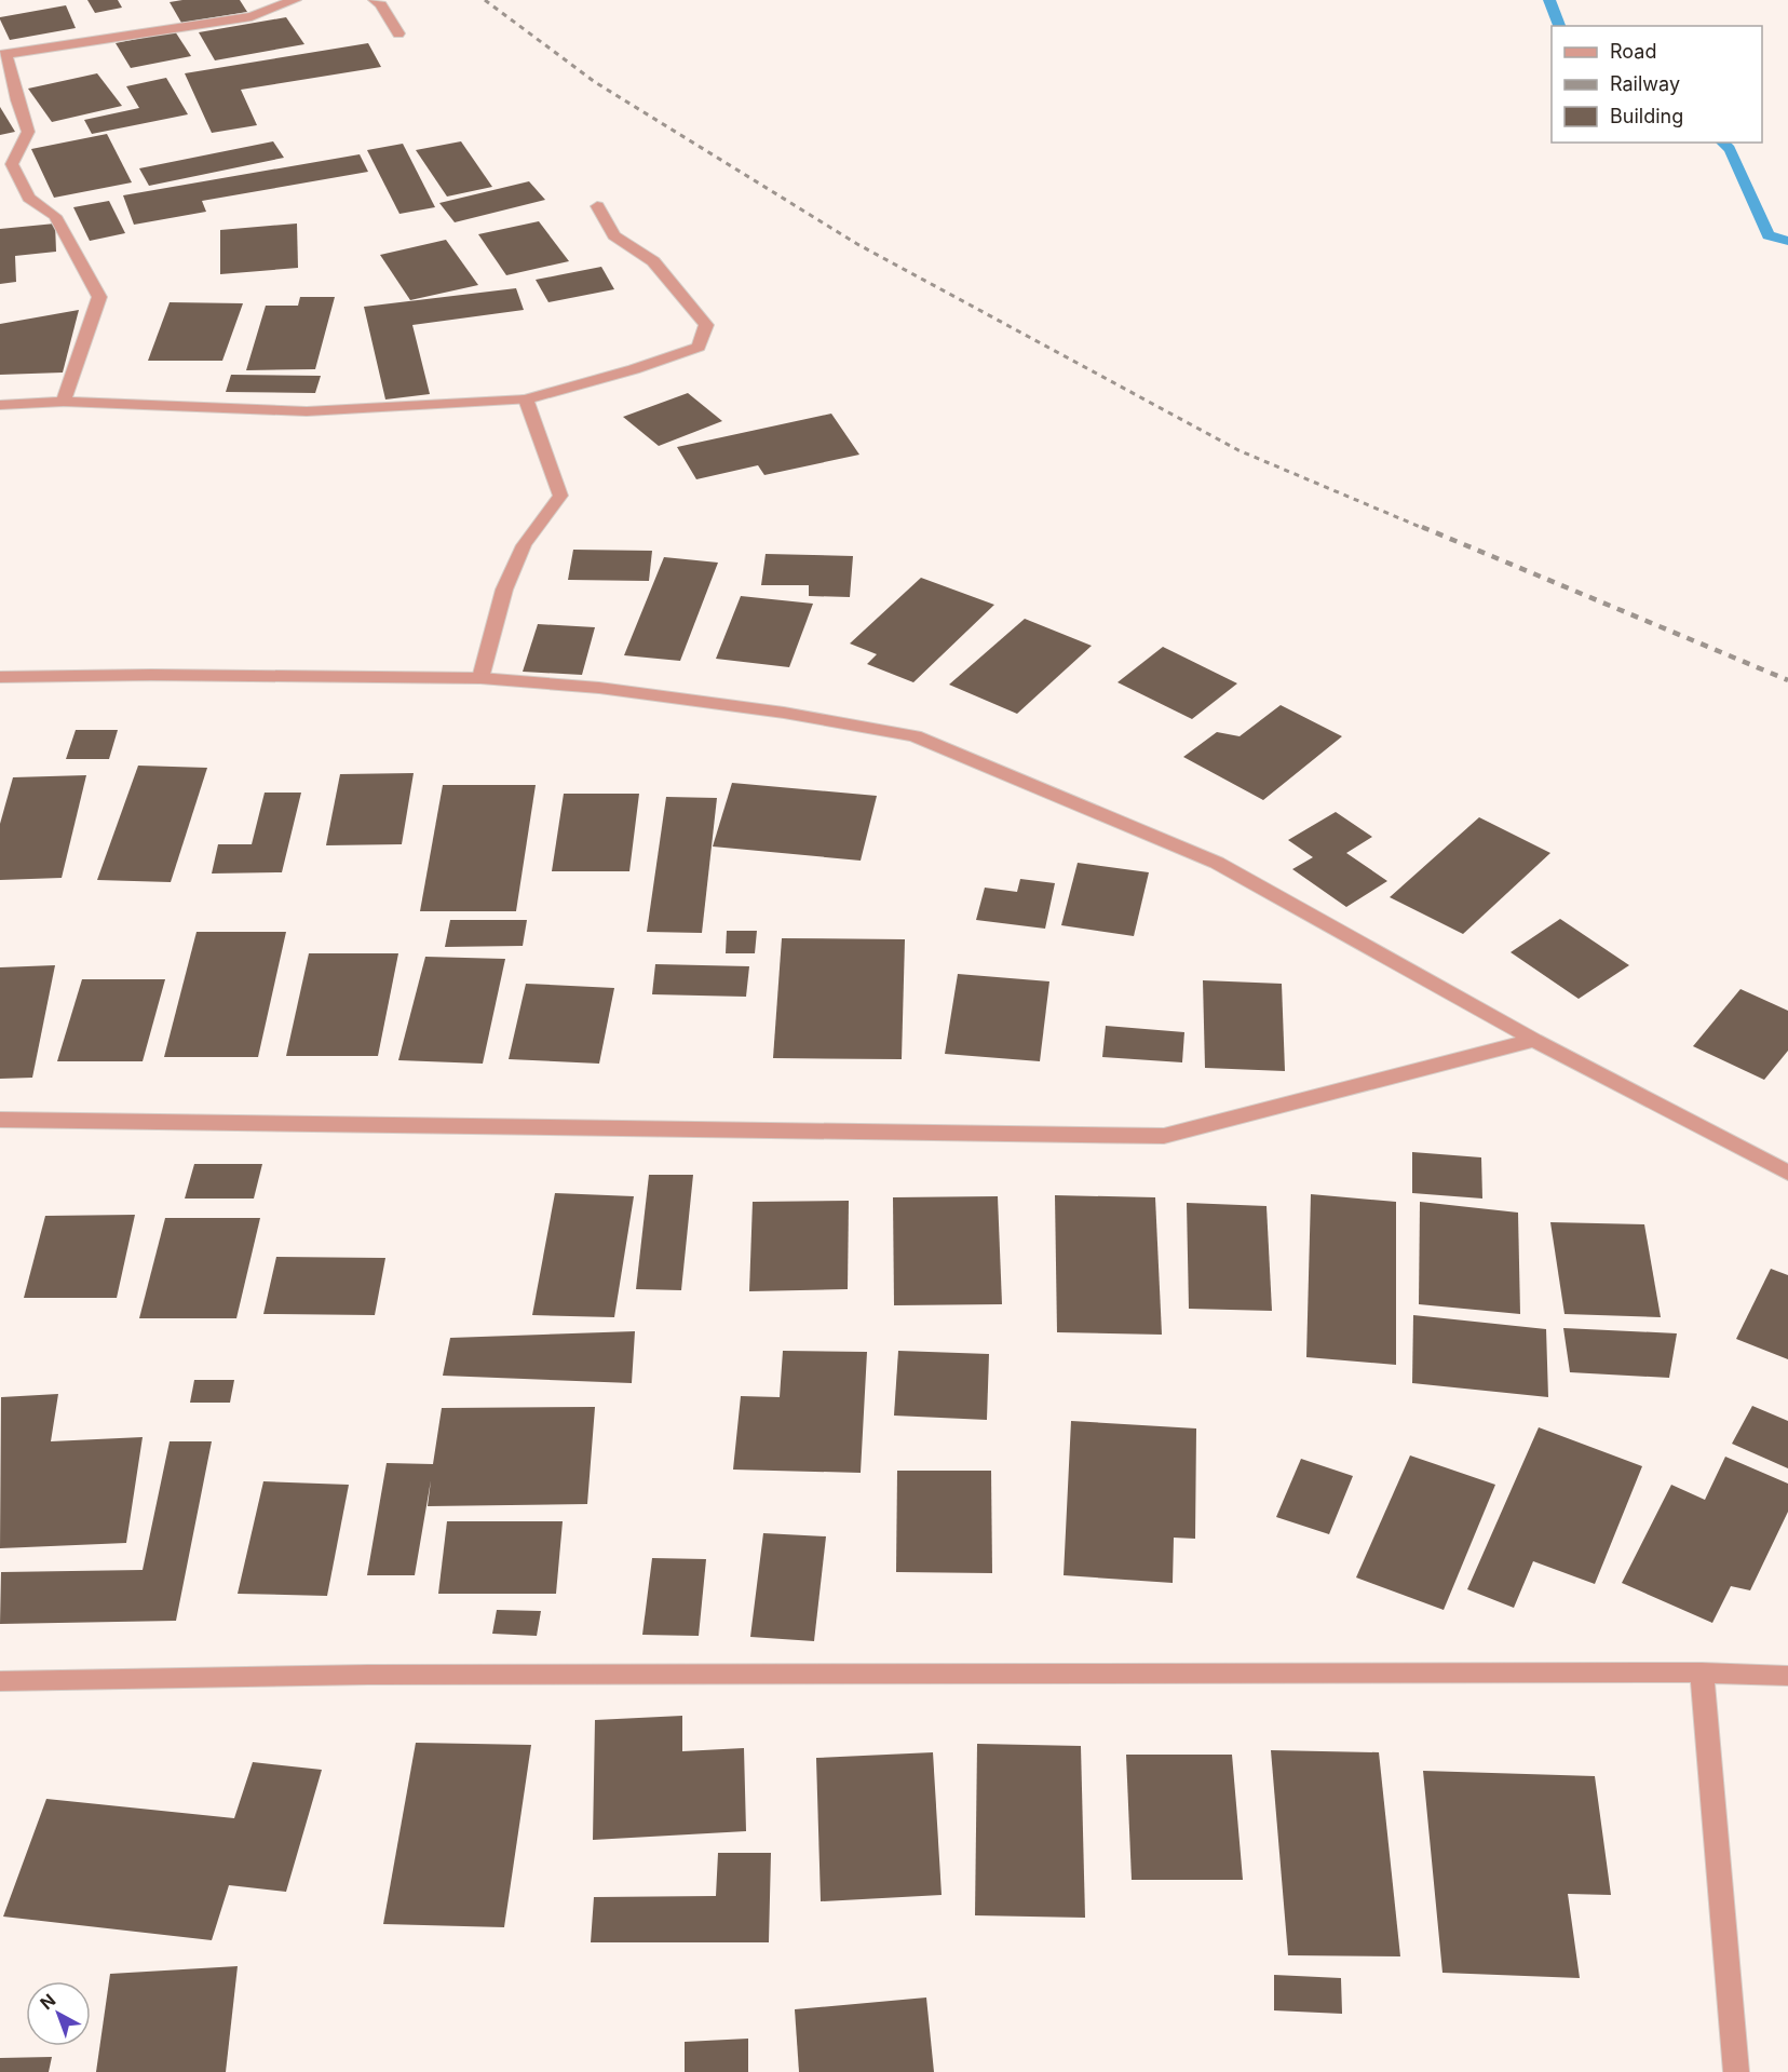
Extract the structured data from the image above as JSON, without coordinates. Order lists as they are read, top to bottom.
{
  "legend": ["Road", "Railway", "Building"],
  "north": "top left"
}
